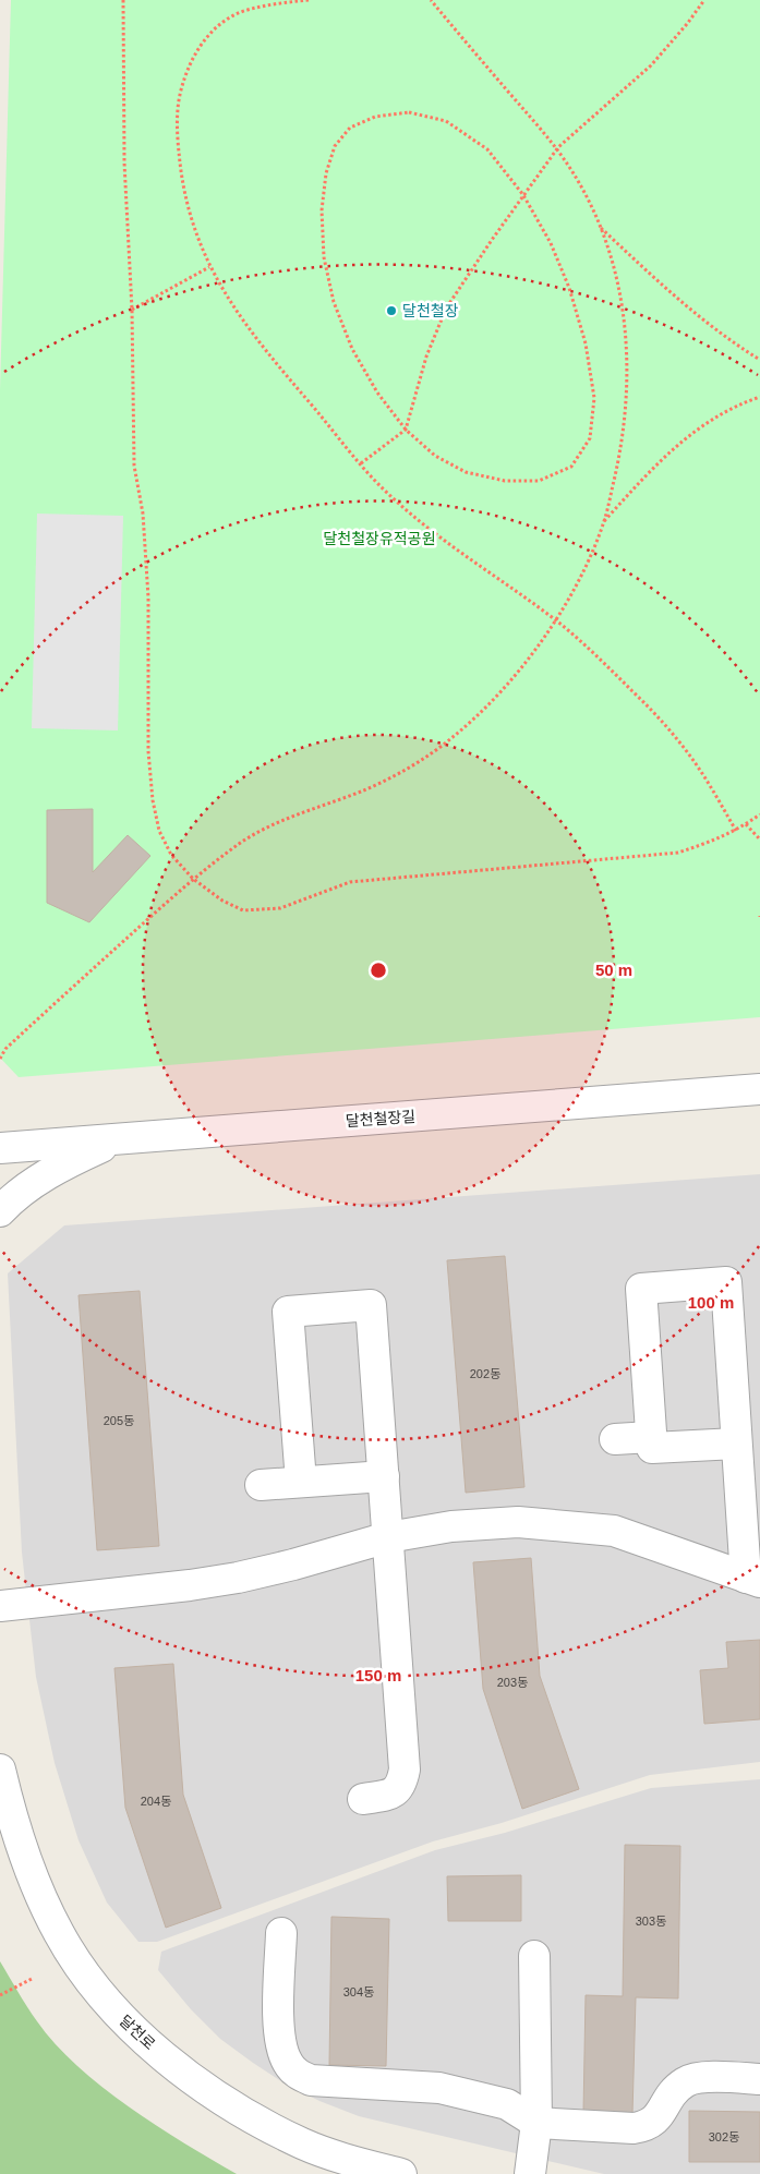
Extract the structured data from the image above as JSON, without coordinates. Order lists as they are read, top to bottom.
{
  "streets": {
    "street": ["달천철장길", "달천로"]
  },
  "parks": ["달천철장유적공원"],
  "places": ["달천철장"],
  "house_numbers": [
    "202동",
    "205동",
    "203동",
    "204동",
    "303동",
    "304동",
    "302동"
  ],
  "rings": ["50 m", "100 m", "150 m"]
}
